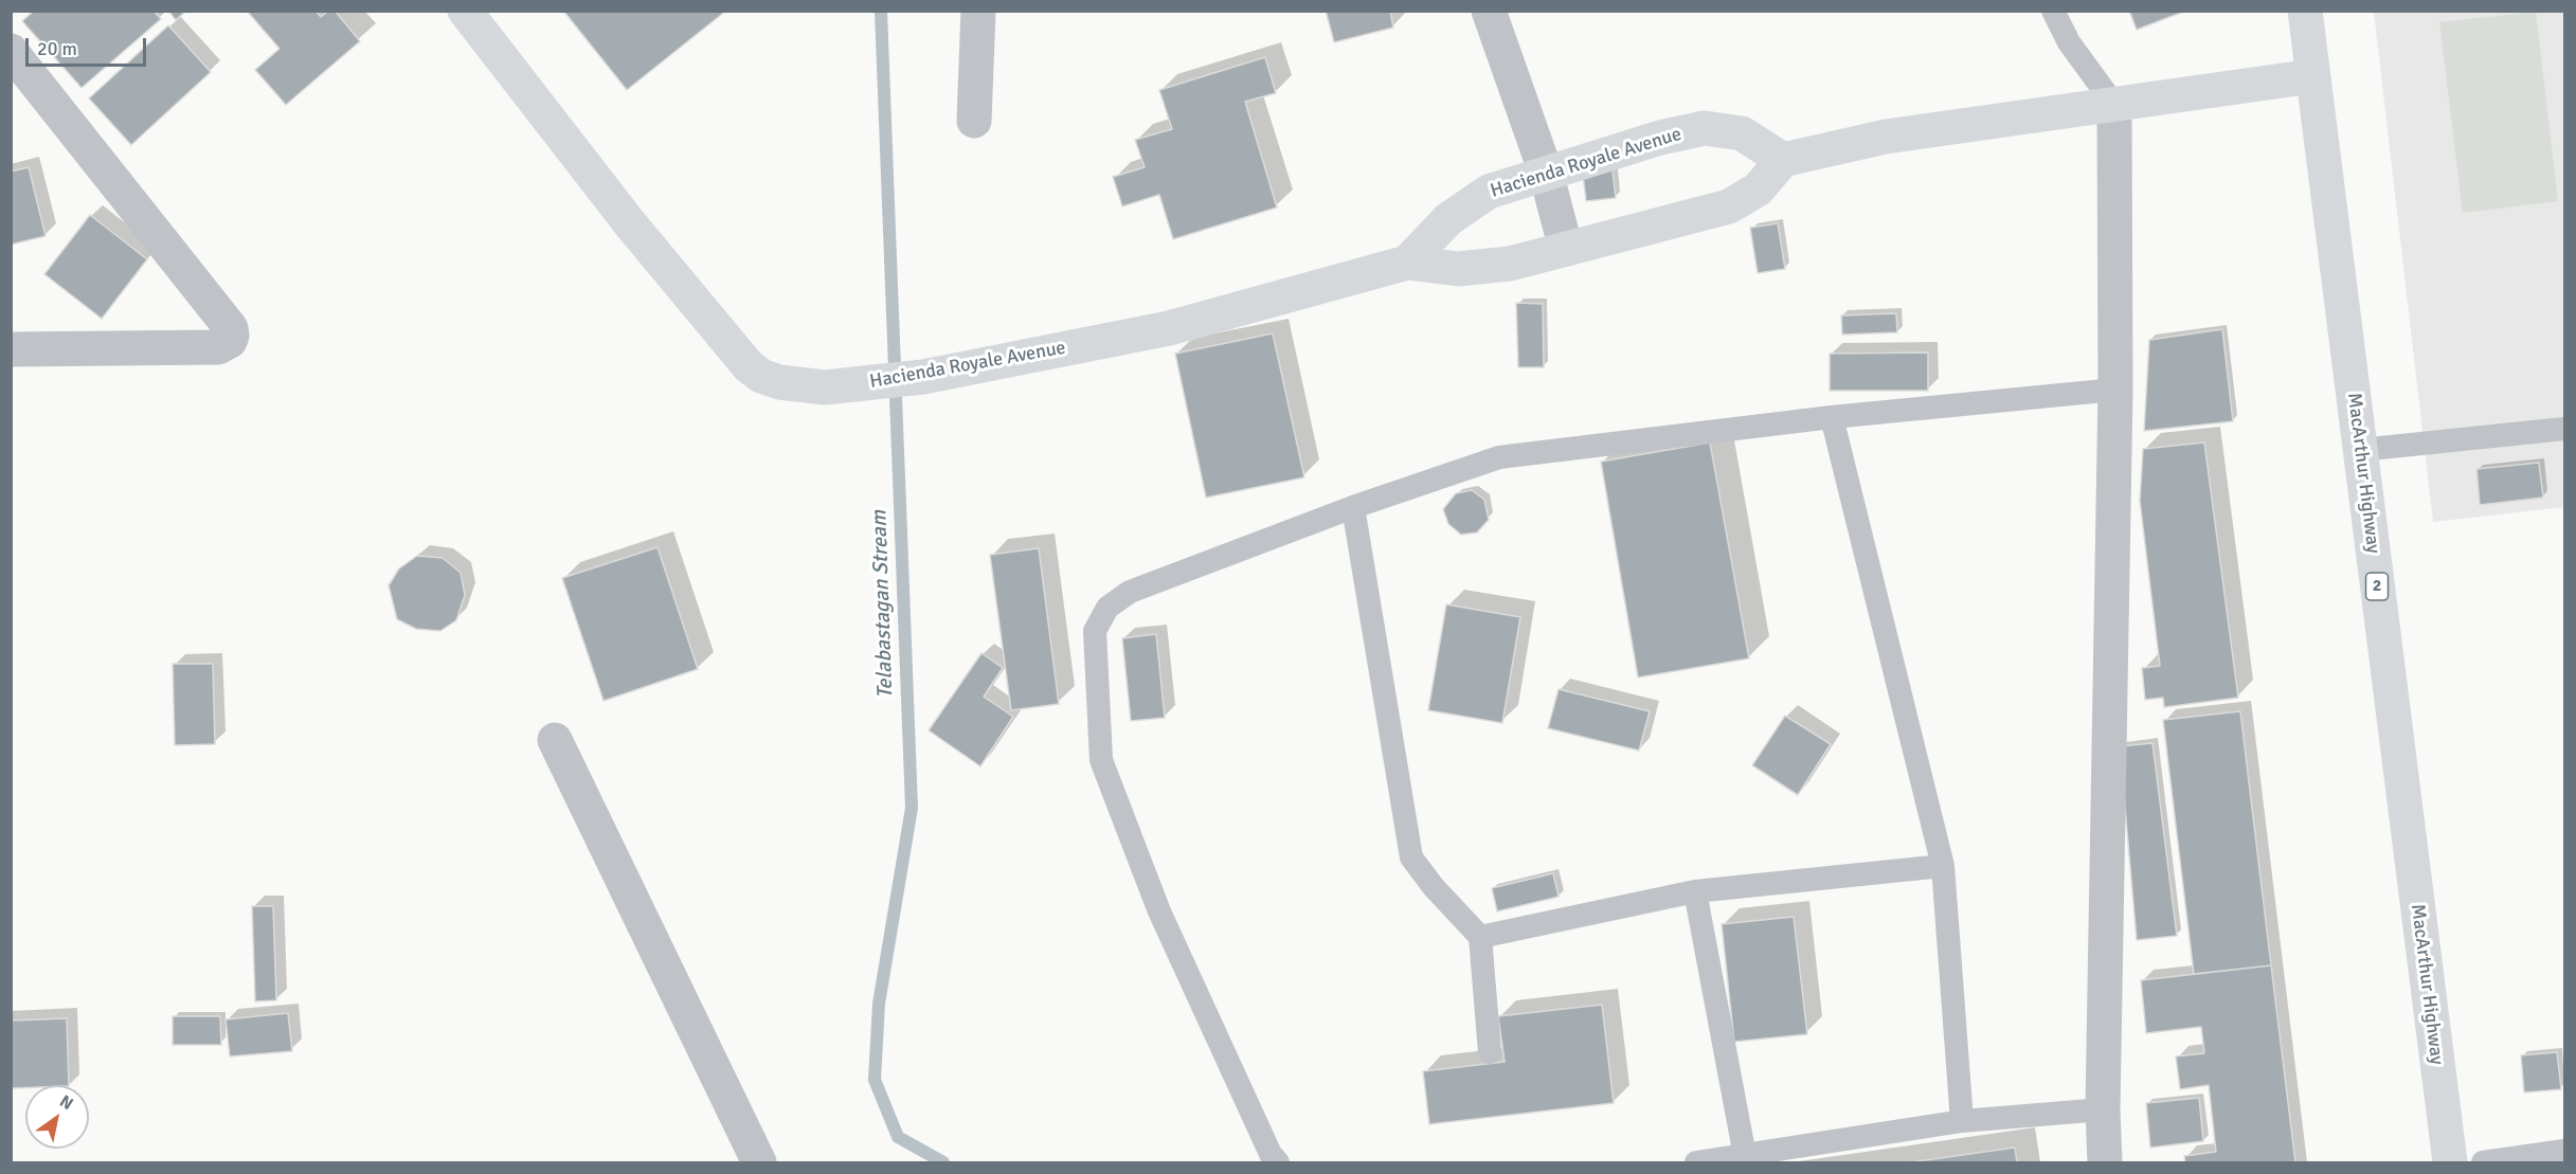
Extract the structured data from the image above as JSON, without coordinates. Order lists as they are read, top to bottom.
{
  "streets": {
    "main road": ["Hacienda Royale Avenue", "MacArthur Highway", "2"]
  },
  "water": ["Telabastagan Stream"],
  "scale_bar": "20 m",
  "north": "top right"
}
